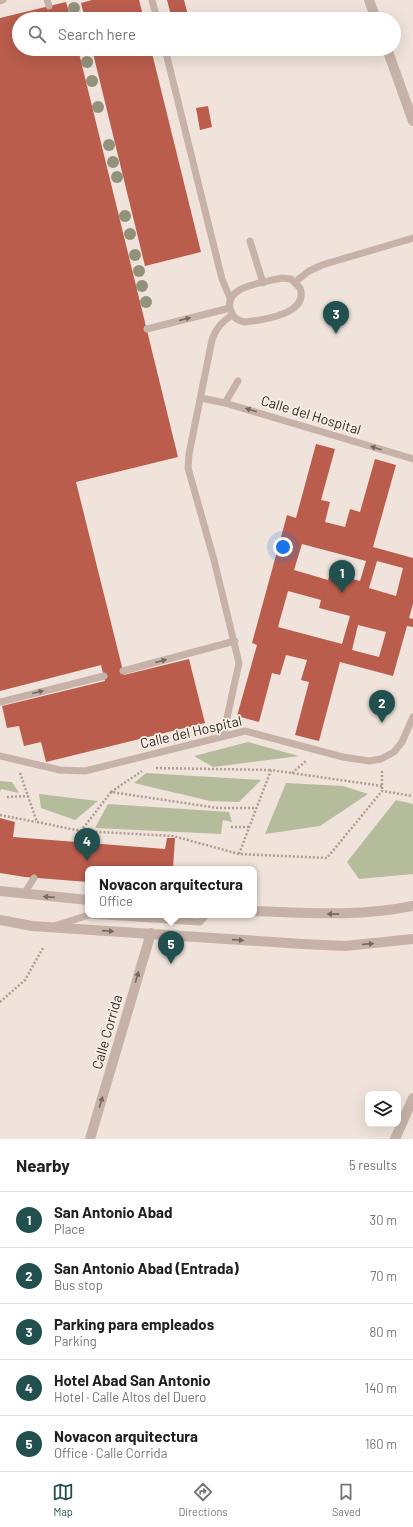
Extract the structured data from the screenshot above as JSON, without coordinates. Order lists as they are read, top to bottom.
{
  "streets": {
    "street": ["Calle Corrida"],
    "lane": ["Calle del Hospital"]
  },
  "one_way": ["Calle Corrida"],
  "page": {
    "search": "Search here",
    "pins": [
      "3",
      "1",
      "2",
      "4",
      "5"
    ],
    "popup": ["Novacon arquitectura", "Office"],
    "heading": ["Nearby", "5 results"],
    "list": [
      {
        "mark": "1",
        "name": "San Antonio Abad",
        "note": "Place",
        "value": "30 m"
      },
      {
        "mark": "2",
        "name": "San Antonio Abad (Entrada)",
        "note": "Bus stop",
        "value": "70 m"
      },
      {
        "mark": "3",
        "name": "Parking para empleados",
        "note": "Parking",
        "value": "80 m"
      },
      {
        "mark": "4",
        "name": "Hotel Abad San Antonio",
        "note": "Hotel · Calle Altos del Duero",
        "value": "140 m"
      },
      {
        "mark": "5",
        "name": "Novacon arquitectura",
        "note": "Office · Calle Corrida",
        "value": "160 m"
      }
    ],
    "nav": ["Map", "Directions", "Saved"]
  }
}
